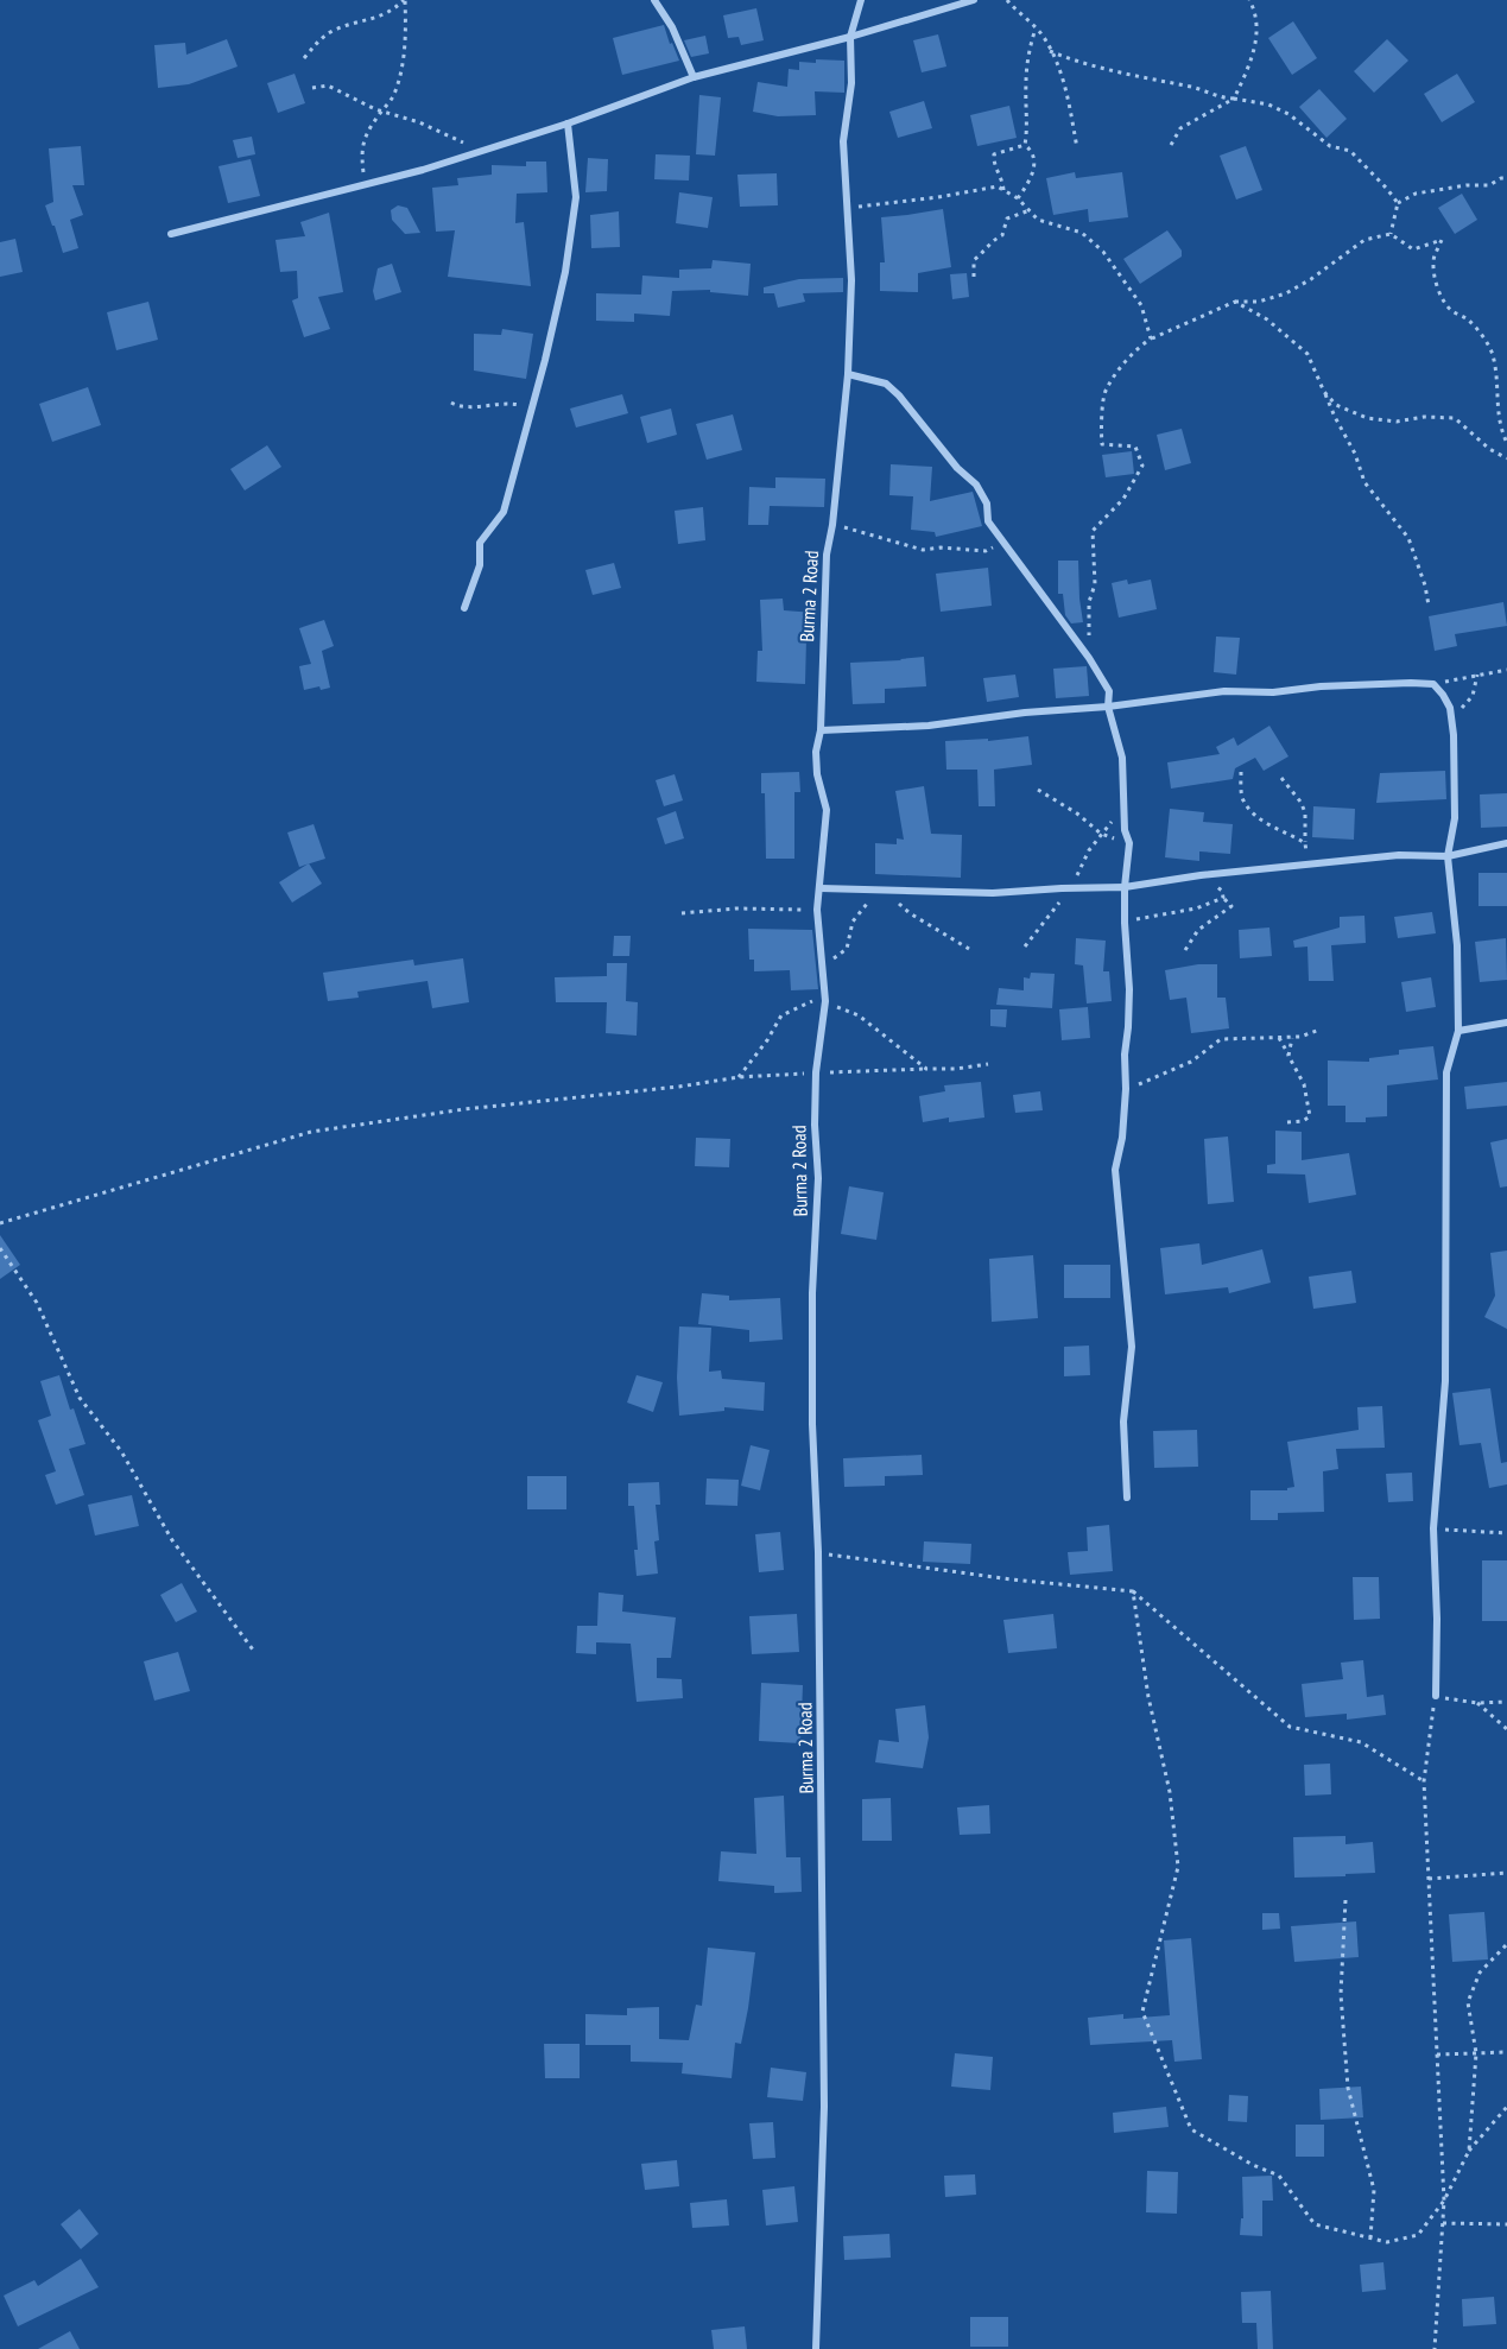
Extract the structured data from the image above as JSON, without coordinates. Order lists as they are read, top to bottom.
{
  "streets": {
    "street": ["Burma 2 Road"]
  }
}
